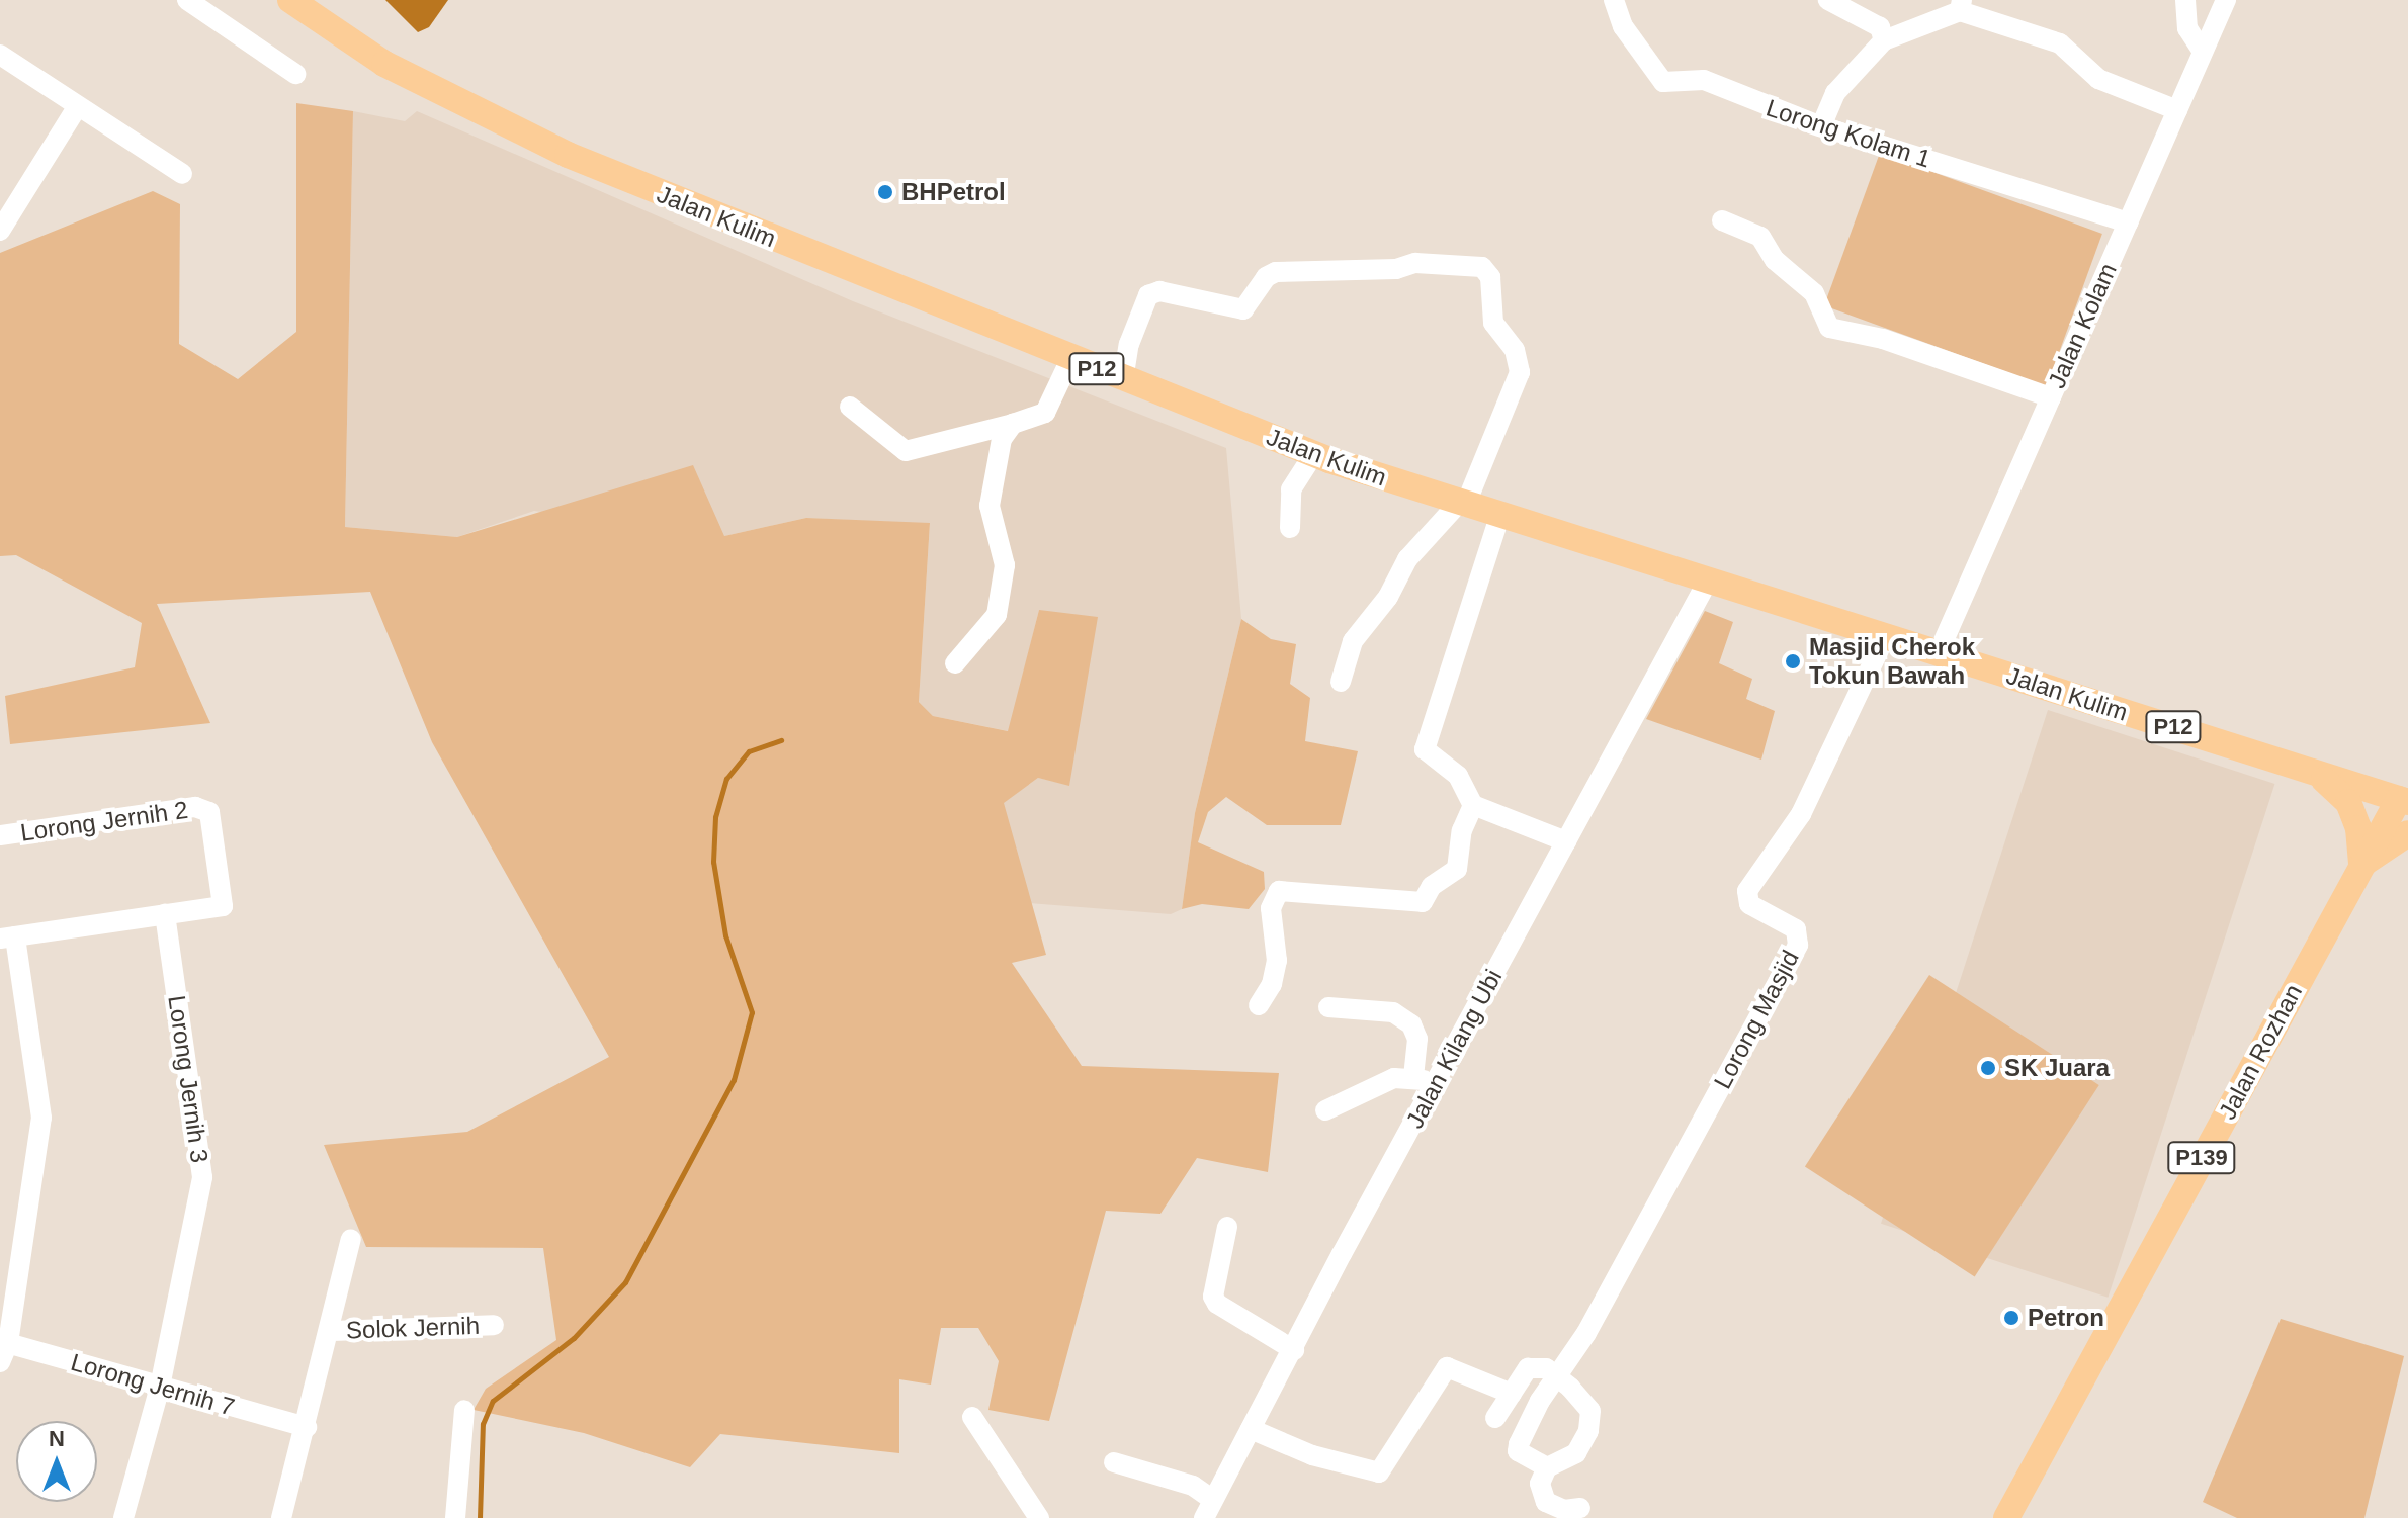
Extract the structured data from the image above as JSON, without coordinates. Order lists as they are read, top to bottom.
{
  "streets": {
    "main road": [
      "Jalan Kulim",
      "P12",
      "Jalan Rozhan",
      "P139"
    ],
    "street": [
      "Lorong Kolam 1",
      "Jalan Kolam",
      "Lorong Jernih 2",
      "Lorong Masjid",
      "Jalan Kilang Ubi",
      "Lorong Jernih 3",
      "Solok Jernih",
      "Lorong Jernih 7"
    ]
  },
  "crossings": [
    ["Lorong Kolam 1", "Jalan Kolam"],
    ["Jalan Kulim", "Jalan Kolam"],
    ["Jalan Kulim", "Lorong Masjid"],
    ["Jalan Kulim", "Jalan Kilang Ubi"],
    ["Jalan Kulim", "Jalan Rozhan"],
    ["Lorong Jernih 2", "Lorong Jernih 3"],
    ["Lorong Jernih 3", "Lorong Jernih 7"]
  ],
  "places": [
    "BHPetrol",
    "Masjid Cherok Tokun Bawah",
    "SK Juara",
    "Petron"
  ],
  "north": "top"
}
